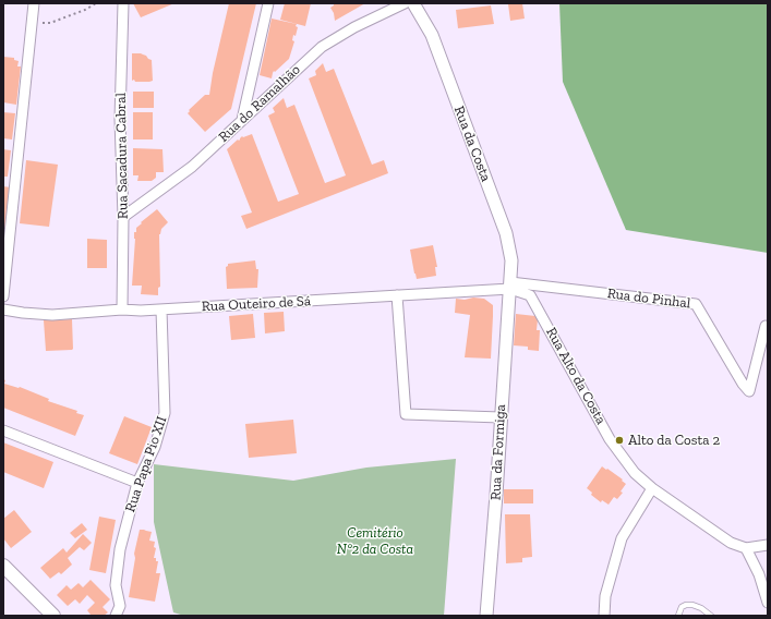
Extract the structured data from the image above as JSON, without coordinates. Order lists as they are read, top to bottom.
{
  "streets": {
    "street": [
      "Rua do Ramalhão",
      "Rua da Costa",
      "Rua Sacadura Cabral",
      "Rua do Pinhal",
      "Rua Outeiro de Sá",
      "Rua Alto da Costa",
      "Rua da Formiga",
      "Rua Papa Pio XII"
    ]
  },
  "crossings": [
    ["Rua do Ramalhão", "Rua Sacadura Cabral"],
    ["Rua da Costa", "Rua do Pinhal"],
    ["Rua da Costa", "Rua Outeiro de Sá"],
    ["Rua da Costa", "Rua Alto da Costa"],
    ["Rua da Costa", "Rua da Formiga"],
    ["Rua Sacadura Cabral", "Rua Outeiro de Sá"],
    ["Rua do Pinhal", "Rua Outeiro de Sá"],
    ["Rua do Pinhal", "Rua Alto da Costa"],
    ["Rua do Pinhal", "Rua da Formiga"],
    ["Rua Outeiro de Sá", "Rua Alto da Costa"],
    ["Rua Outeiro de Sá", "Rua da Formiga"],
    ["Rua Outeiro de Sá", "Rua Papa Pio XII"],
    ["Rua Alto da Costa", "Rua da Formiga"]
  ],
  "parks": ["Cemitério Nº2 da Costa"],
  "places": ["Alto da Costa 2"]
}
